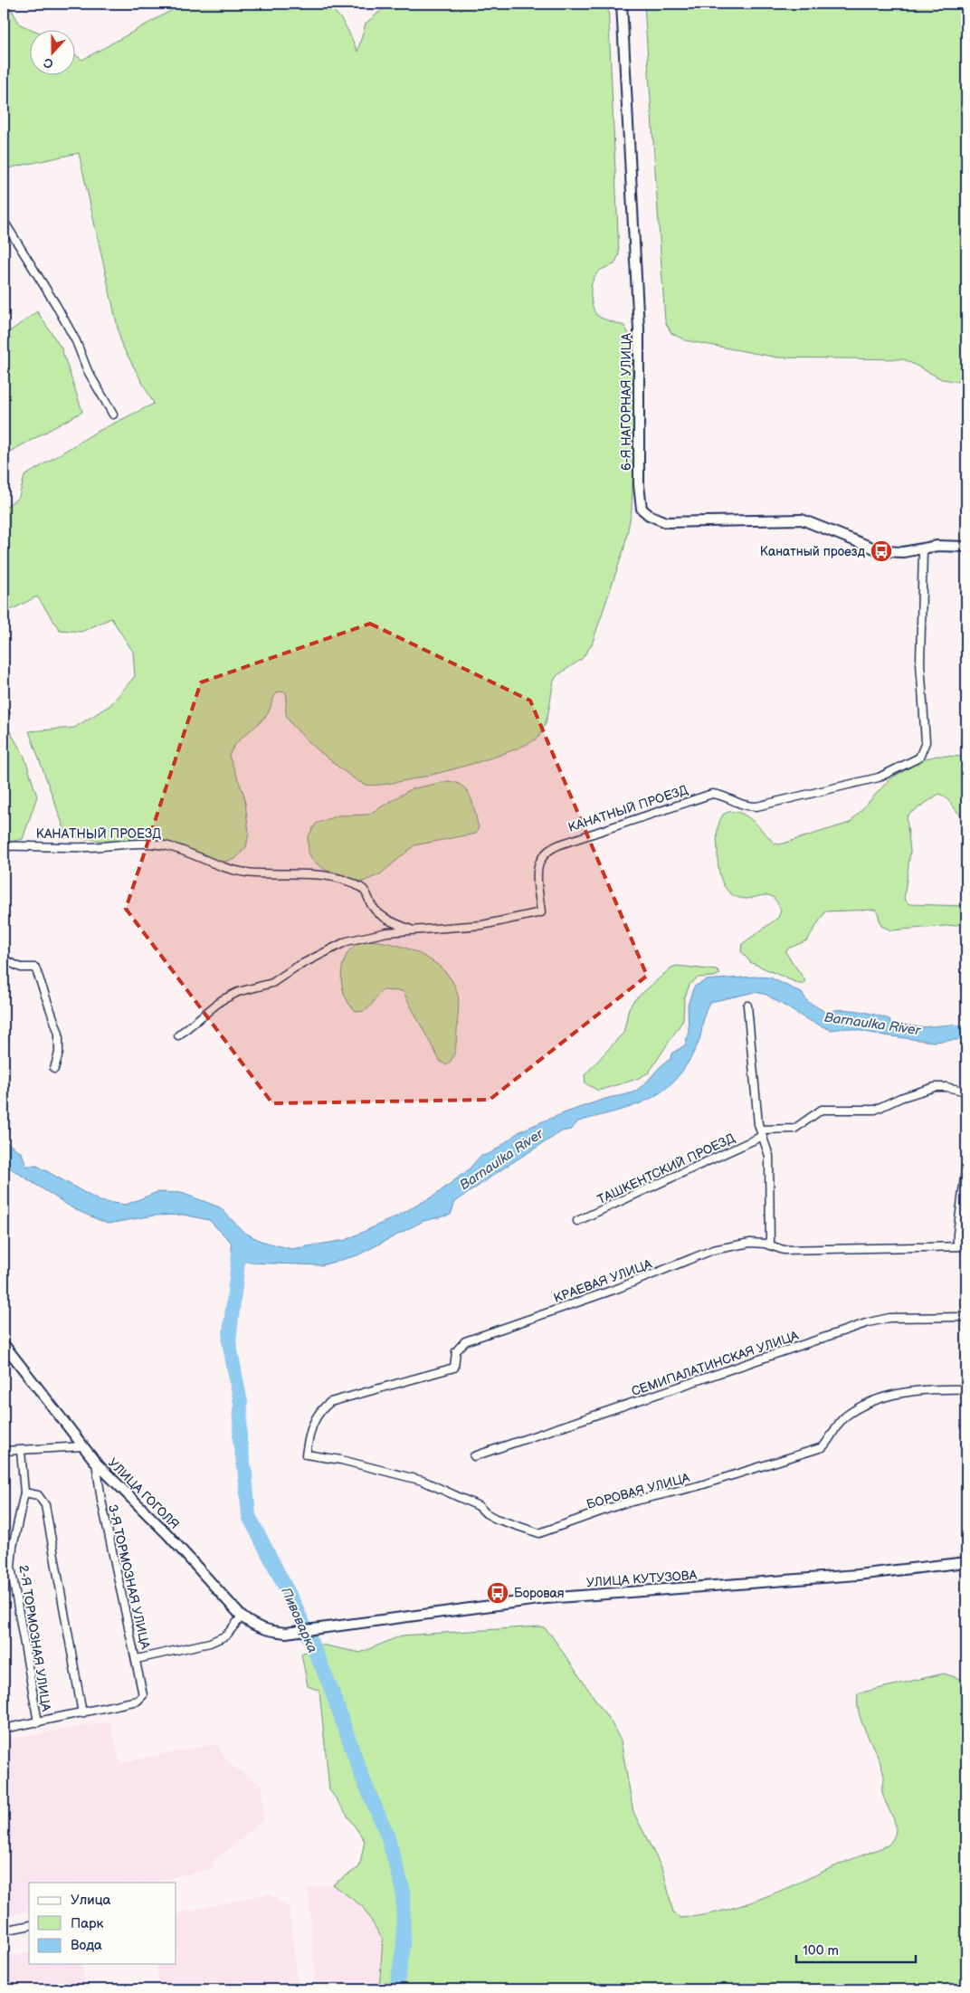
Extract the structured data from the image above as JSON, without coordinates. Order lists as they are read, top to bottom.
{
  "streets": {
    "main road": ["6-Я НАГОРНАЯ УЛИЦА", "УЛИЦА ГОГОЛЯ", "УЛИЦА КУТУЗОВА"],
    "street": [
      "КАНАТНЫЙ ПРОЕЗД",
      "ТАШКЕНТСКИЙ ПРОЕЗД",
      "КРАЕВАЯ УЛИЦА",
      "СЕМИПАЛАТИНСКАЯ УЛИЦА",
      "БОРОВАЯ УЛИЦА",
      "3-Я ТОРМОЗНАЯ УЛИЦА",
      "2-Я ТОРМОЗНАЯ УЛИЦА"
    ]
  },
  "crossings": [
    ["6-Я НАГОРНАЯ УЛИЦА", "КАНАТНЫЙ ПРОЕЗД"],
    ["КРАЕВАЯ УЛИЦА", "БОРОВАЯ УЛИЦА"],
    ["УЛИЦА ГОГОЛЯ", "3-Я ТОРМОЗНАЯ УЛИЦА"],
    ["УЛИЦА ГОГОЛЯ", "УЛИЦА КУТУЗОВА"]
  ],
  "water": ["Barnaulka River", "Пивоварка"],
  "places": {
    "bus stop": ["Канатный проезд", "Боровая"]
  },
  "legend": ["Улица", "Парк", "Вода"],
  "scale_bar": "100 m",
  "north": "bottom"
}
